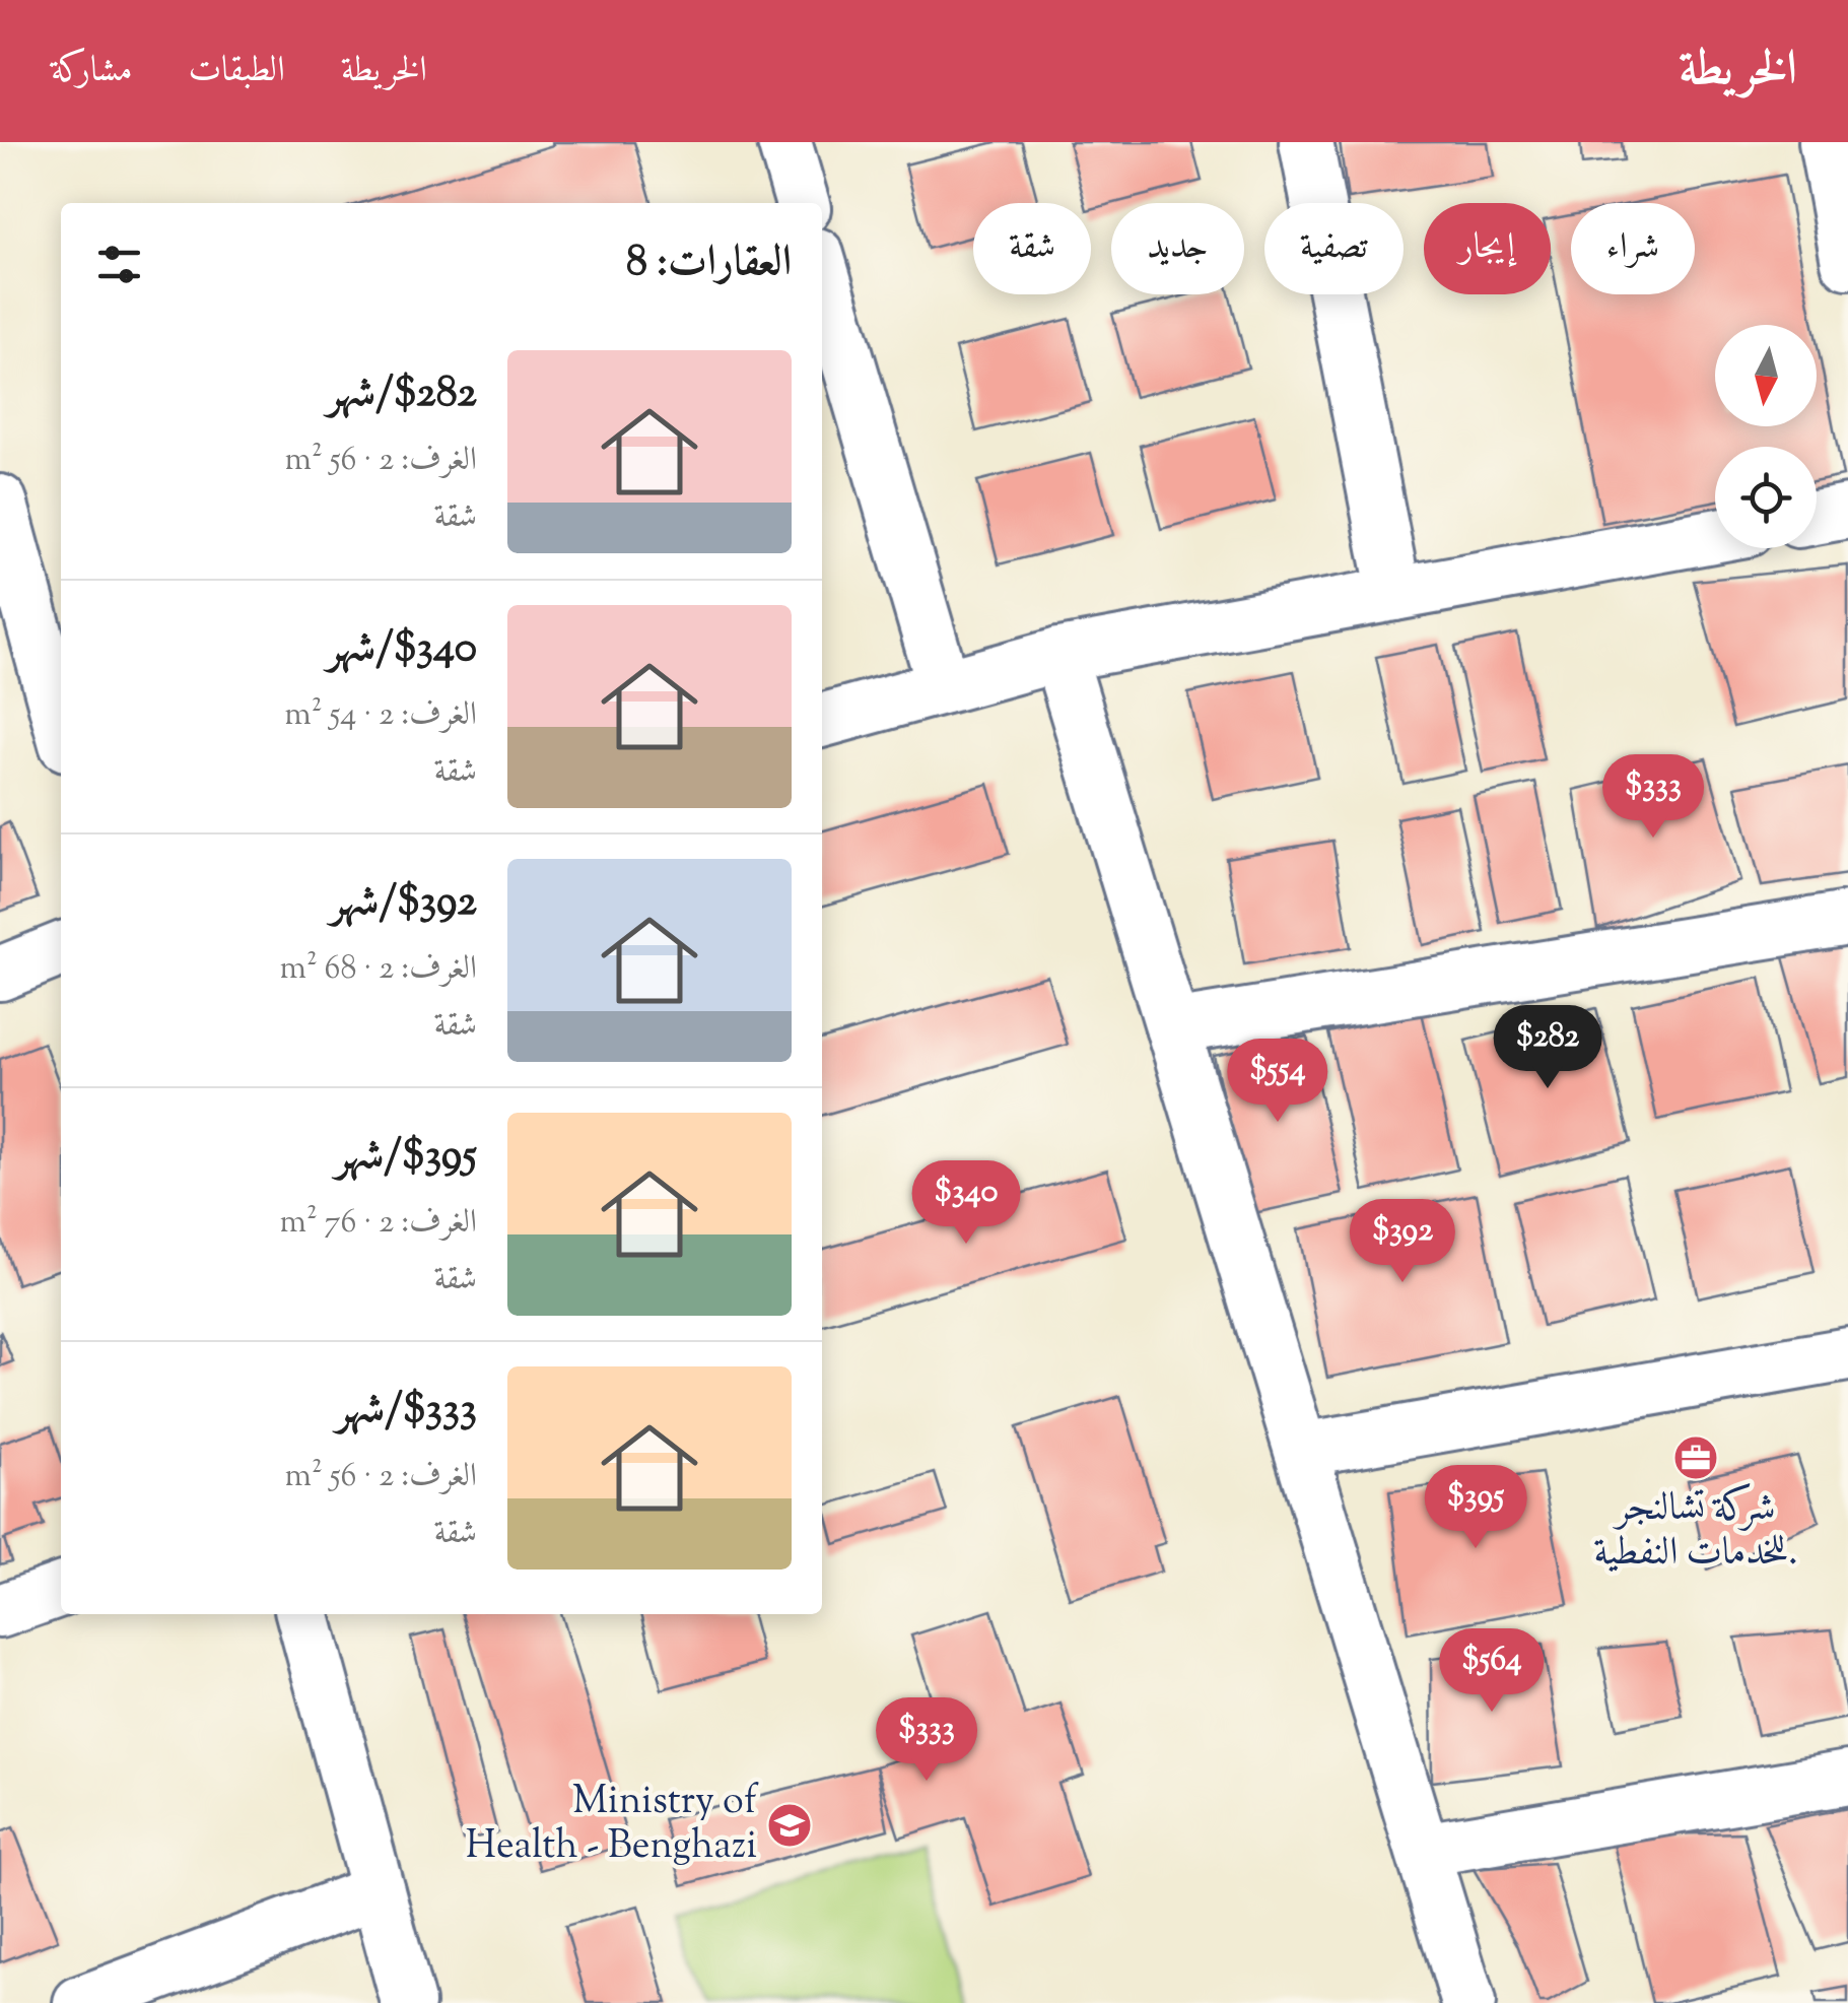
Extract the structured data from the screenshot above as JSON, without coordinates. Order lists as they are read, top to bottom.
{
  "places": {
    "office": ["شركة تشالنجر للخدمات النفطية."],
    "school or university": ["Ministry of Health - Benghazi"]
  },
  "north": "bottom",
  "page": {
    "header": "الخريطة",
    "nav": ["الخريطة", "الطبقات", "مشاركة"],
    "chip": [
      "شراء",
      "إيجار",
      "تصفية",
      "جديد",
      "شقة"
    ],
    "heading": "العقارات: 8",
    "list": [
      {
        "name": "$282/شهر",
        "note": "الغرف: 2 · 56 m² · شقة"
      },
      {
        "name": "$340/شهر",
        "note": "الغرف: 2 · 54 m² · شقة"
      },
      {
        "name": "$392/شهر",
        "note": "الغرف: 2 · 68 m² · شقة"
      },
      {
        "name": "$395/شهر",
        "note": "الغرف: 2 · 76 m² · شقة"
      },
      {
        "name": "$333/شهر",
        "note": "الغرف: 2 · 56 m² · شقة"
      }
    ],
    "price": [
      "$333",
      "$282",
      "$554",
      "$340",
      "$392",
      "$395",
      "$564",
      "$333"
    ]
  }
}
